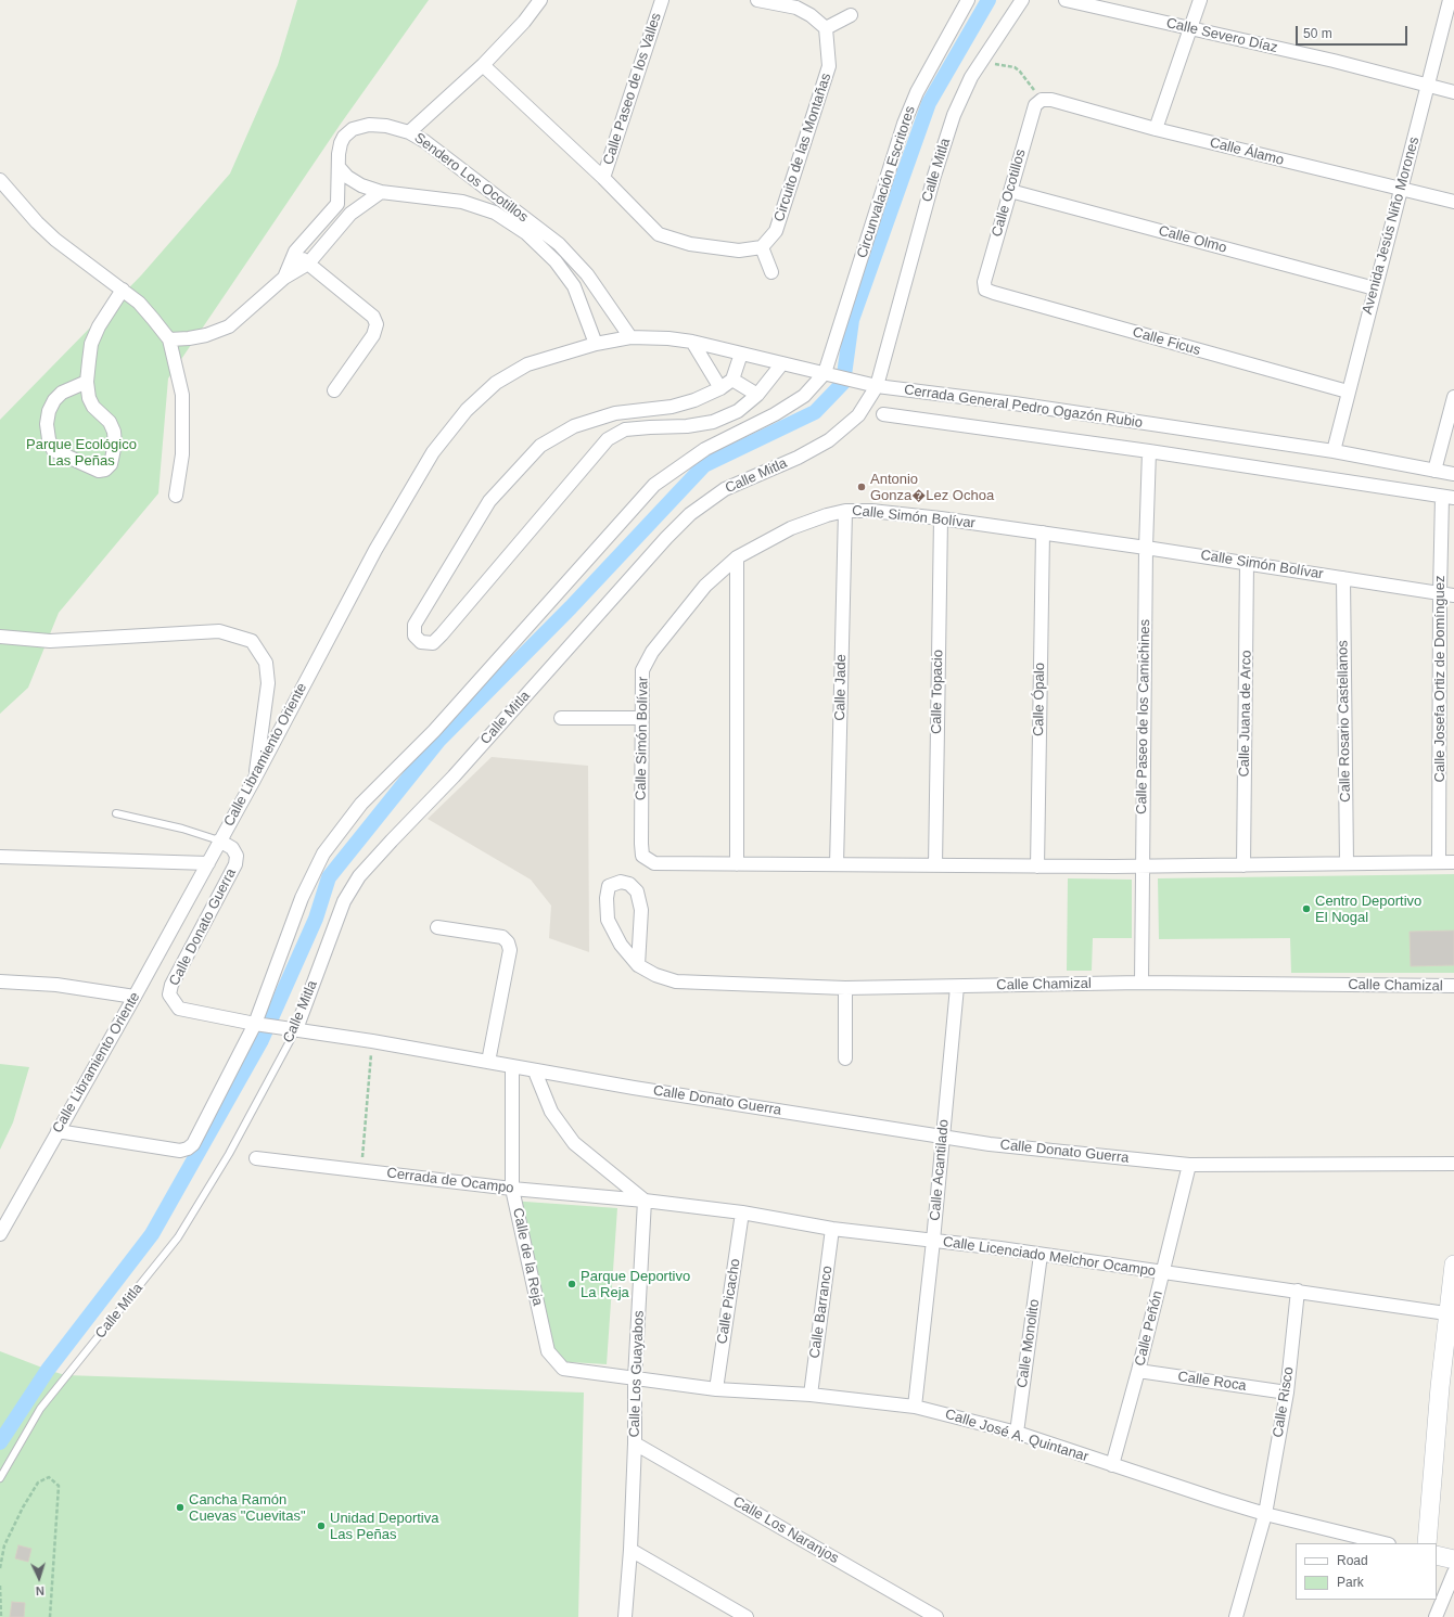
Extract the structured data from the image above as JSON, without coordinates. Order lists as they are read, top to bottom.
{
  "streets": {
    "street": [
      "Calle Severo Díaz",
      "Calle Paseo de los Valles",
      "Circuito de las Montañas",
      "Calle Álamo",
      "Calle Mitla",
      "Sendero Los Ocotillos",
      "Circunvalación Escritores",
      "Calle Ocotillos",
      "Avenida Jesús Niño Morones",
      "Calle Olmo",
      "Calle Ficus",
      "Cerrada General Pedro Ogazón Rubio",
      "Calle Simón Bolívar",
      "Calle Josefa Ortiz de Domínguez",
      "Calle Jade",
      "Calle Topacio",
      "Calle Ópalo",
      "Calle Juana de Arco",
      "Calle Paseo de los Camichines",
      "Calle Rosario Castellanos",
      "Calle Libramiento Oriente",
      "Calle Donato Guerra",
      "Calle Chamizal",
      "Calle Acantilado",
      "Cerrada de Ocampo",
      "Calle de la Reja",
      "Calle Licenciado Melchor Ocampo",
      "Calle Picacho",
      "Calle Barranco",
      "Calle Peñón",
      "Calle Monolito",
      "Calle Los Guayabos",
      "Calle Roca",
      "Calle Risco",
      "Calle José A. Quintanar",
      "Calle Los Naranjos"
    ]
  },
  "crossings": [
    ["Calle Severo Díaz", "Avenida Jesús Niño Morones"],
    ["Calle Álamo", "Calle Ocotillos"],
    ["Calle Álamo", "Avenida Jesús Niño Morones"],
    ["Calle Mitla", "Cerrada General Pedro Ogazón Rubio"],
    ["Calle Mitla", "Calle Donato Guerra"],
    ["Sendero Los Ocotillos", "Cerrada General Pedro Ogazón Rubio"],
    ["Sendero Los Ocotillos", "Calle Libramiento Oriente"],
    ["Circunvalación Escritores", "Cerrada General Pedro Ogazón Rubio"],
    ["Calle Ocotillos", "Calle Olmo"],
    ["Calle Ocotillos", "Calle Ficus"],
    ["Avenida Jesús Niño Morones", "Calle Olmo"],
    ["Avenida Jesús Niño Morones", "Calle Ficus"],
    ["Avenida Jesús Niño Morones", "Cerrada General Pedro Ogazón Rubio"],
    ["Cerrada General Pedro Ogazón Rubio", "Calle Josefa Ortiz de Domínguez"],
    ["Cerrada General Pedro Ogazón Rubio", "Calle Paseo de los Camichines"],
    ["Cerrada General Pedro Ogazón Rubio", "Calle Libramiento Oriente"],
    ["Calle Simón Bolívar", "Calle Josefa Ortiz de Domínguez"],
    ["Calle Simón Bolívar", "Calle Jade"],
    ["Calle Simón Bolívar", "Calle Topacio"],
    ["Calle Simón Bolívar", "Calle Ópalo"],
    ["Calle Simón Bolívar", "Calle Juana de Arco"],
    ["Calle Simón Bolívar", "Calle Paseo de los Camichines"],
    ["Calle Simón Bolívar", "Calle Rosario Castellanos"],
    ["Calle Paseo de los Camichines", "Calle Chamizal"],
    ["Calle Libramiento Oriente", "Calle Donato Guerra"],
    ["Calle Donato Guerra", "Calle Acantilado"],
    ["Calle Donato Guerra", "Calle de la Reja"],
    ["Calle Donato Guerra", "Calle Peñón"],
    ["Calle Chamizal", "Calle Acantilado"],
    ["Calle Acantilado", "Calle Licenciado Melchor Ocampo"],
    ["Calle Acantilado", "Calle José A. Quintanar"],
    ["Cerrada de Ocampo", "Calle de la Reja"],
    ["Cerrada de Ocampo", "Calle Licenciado Melchor Ocampo"],
    ["Cerrada de Ocampo", "Calle Los Guayabos"],
    ["Calle de la Reja", "Calle Los Guayabos"],
    ["Calle de la Reja", "Calle José A. Quintanar"],
    ["Calle Licenciado Melchor Ocampo", "Calle Picacho"],
    ["Calle Licenciado Melchor Ocampo", "Calle Barranco"],
    ["Calle Licenciado Melchor Ocampo", "Calle Peñón"],
    ["Calle Licenciado Melchor Ocampo", "Calle Monolito"],
    ["Calle Licenciado Melchor Ocampo", "Calle Los Guayabos"],
    ["Calle Licenciado Melchor Ocampo", "Calle Risco"],
    ["Calle Picacho", "Calle José A. Quintanar"],
    ["Calle Barranco", "Calle José A. Quintanar"],
    ["Calle Peñón", "Calle Roca"],
    ["Calle Peñón", "Calle José A. Quintanar"],
    ["Calle Monolito", "Calle José A. Quintanar"],
    ["Calle Los Guayabos", "Calle José A. Quintanar"],
    ["Calle Los Guayabos", "Calle Los Naranjos"],
    ["Calle Roca", "Calle Risco"],
    ["Calle Risco", "Calle José A. Quintanar"]
  ],
  "parks": ["Parque Ecológico Las Peñas"],
  "places": [
    "Antonio Gonza�Lez Ochoa",
    "Centro Deportivo El Nogal",
    "Parque Deportivo La Reja",
    "Cancha Ramón Cuevas \"Cuevitas\"",
    "Unidad Deportiva Las Peñas"
  ],
  "legend": ["Road", "Park"],
  "scale_bar": "50 m",
  "north": "bottom"
}
